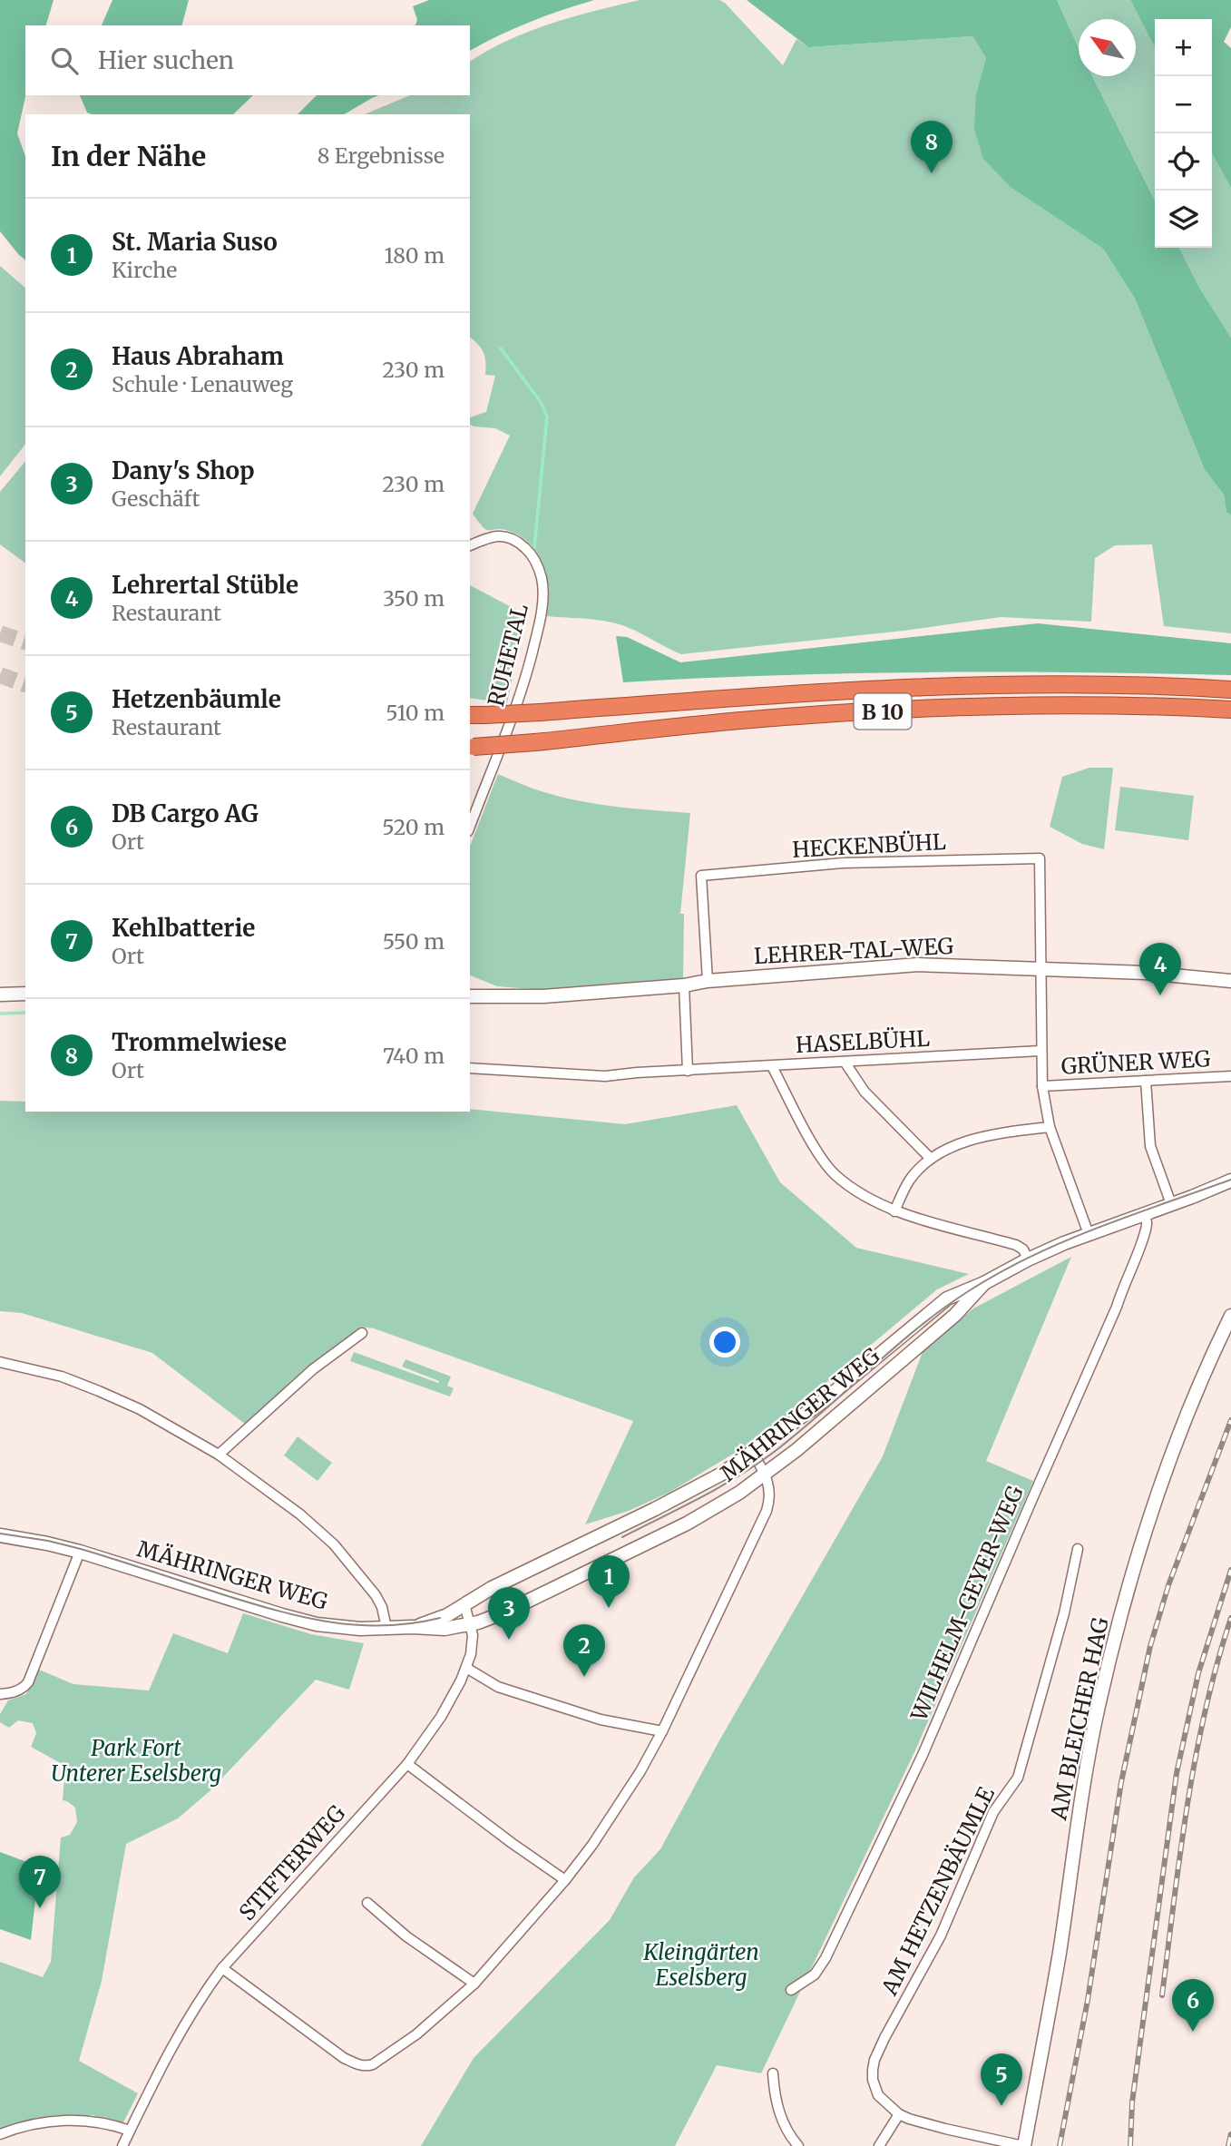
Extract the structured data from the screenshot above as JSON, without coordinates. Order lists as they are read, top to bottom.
{
  "streets": {
    "highway": ["B 10"],
    "street": [
      "RUHETAL",
      "HECKENBÜHL",
      "LEHRER-TAL-WEG",
      "HASELBÜHL",
      "GRÜNER WEG",
      "MÄHRINGER WEG",
      "WILHELM-GEYER-WEG",
      "AM BLEICHER HAG",
      "STIFTERWEG",
      "AM HETZENBÄUMLE"
    ]
  },
  "crossings": [
    ["HECKENBÜHL", "LEHRER-TAL-WEG"],
    ["MÄHRINGER WEG", "WILHELM-GEYER-WEG"],
    ["MÄHRINGER WEG", "STIFTERWEG"],
    ["AM BLEICHER HAG", "AM HETZENBÄUMLE"]
  ],
  "parks": ["Park Fort Unterer Eselsberg", "Kleingärten Eselsberg"],
  "north": "top left",
  "page": {
    "map_buttons": ["+", "−"],
    "search": "Hier suchen",
    "heading": ["In der Nähe", "8 Ergebnisse"],
    "pins": [
      "8",
      "4",
      "1",
      "3",
      "2",
      "7",
      "6",
      "5"
    ],
    "list": [
      {
        "mark": "1",
        "name": "St. Maria Suso",
        "note": "Kirche",
        "value": "180 m"
      },
      {
        "mark": "2",
        "name": "Haus Abraham",
        "note": "Schule · Lenauweg",
        "value": "230 m"
      },
      {
        "mark": "3",
        "name": "Dany's Shop",
        "note": "Geschäft",
        "value": "230 m"
      },
      {
        "mark": "4",
        "name": "Lehrertal Stüble",
        "note": "Restaurant",
        "value": "350 m"
      },
      {
        "mark": "5",
        "name": "Hetzenbäumle",
        "note": "Restaurant",
        "value": "510 m"
      },
      {
        "mark": "6",
        "name": "DB Cargo AG",
        "note": "Ort",
        "value": "520 m"
      },
      {
        "mark": "7",
        "name": "Kehlbatterie",
        "note": "Ort",
        "value": "550 m"
      },
      {
        "mark": "8",
        "name": "Trommelwiese",
        "note": "Ort",
        "value": "740 m"
      }
    ]
  }
}
